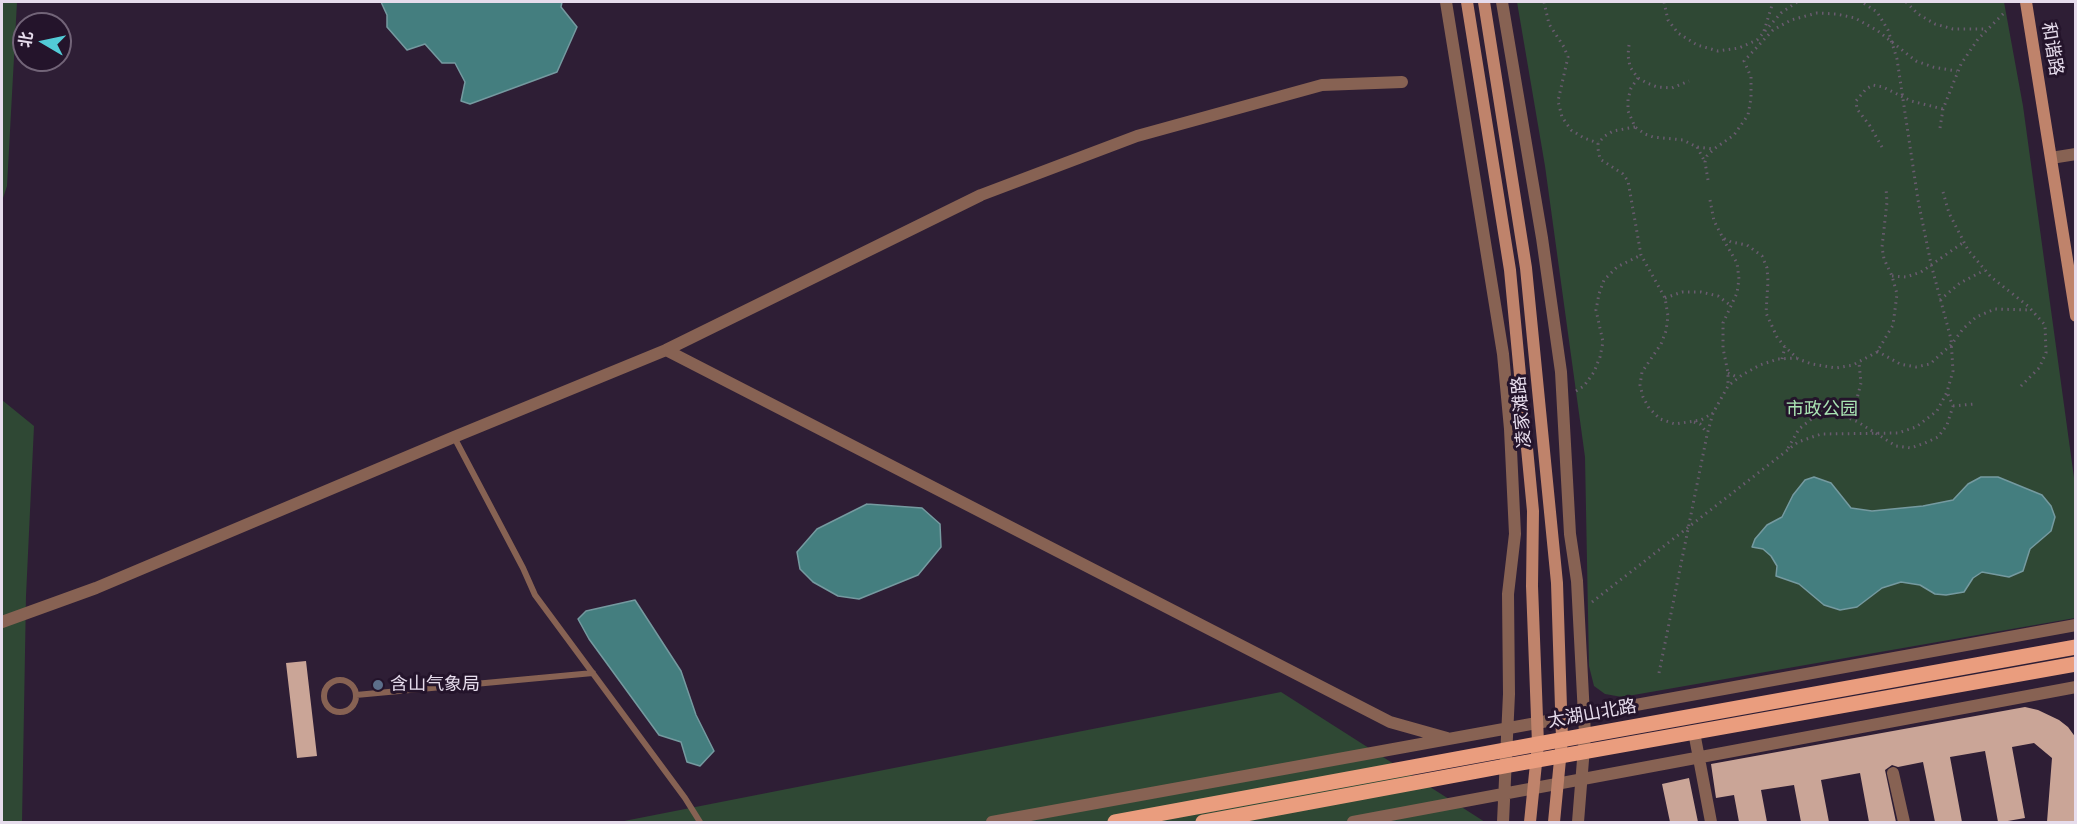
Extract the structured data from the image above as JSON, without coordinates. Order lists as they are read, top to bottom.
{
  "streets": {
    "main road": ["和谐路", "凌家滩路", "太湖山北路"]
  },
  "crossings": [
    ["凌家滩路", "太湖山北路"]
  ],
  "parks": ["市政公园"],
  "places": ["含山气象局"],
  "north": "left"
}
